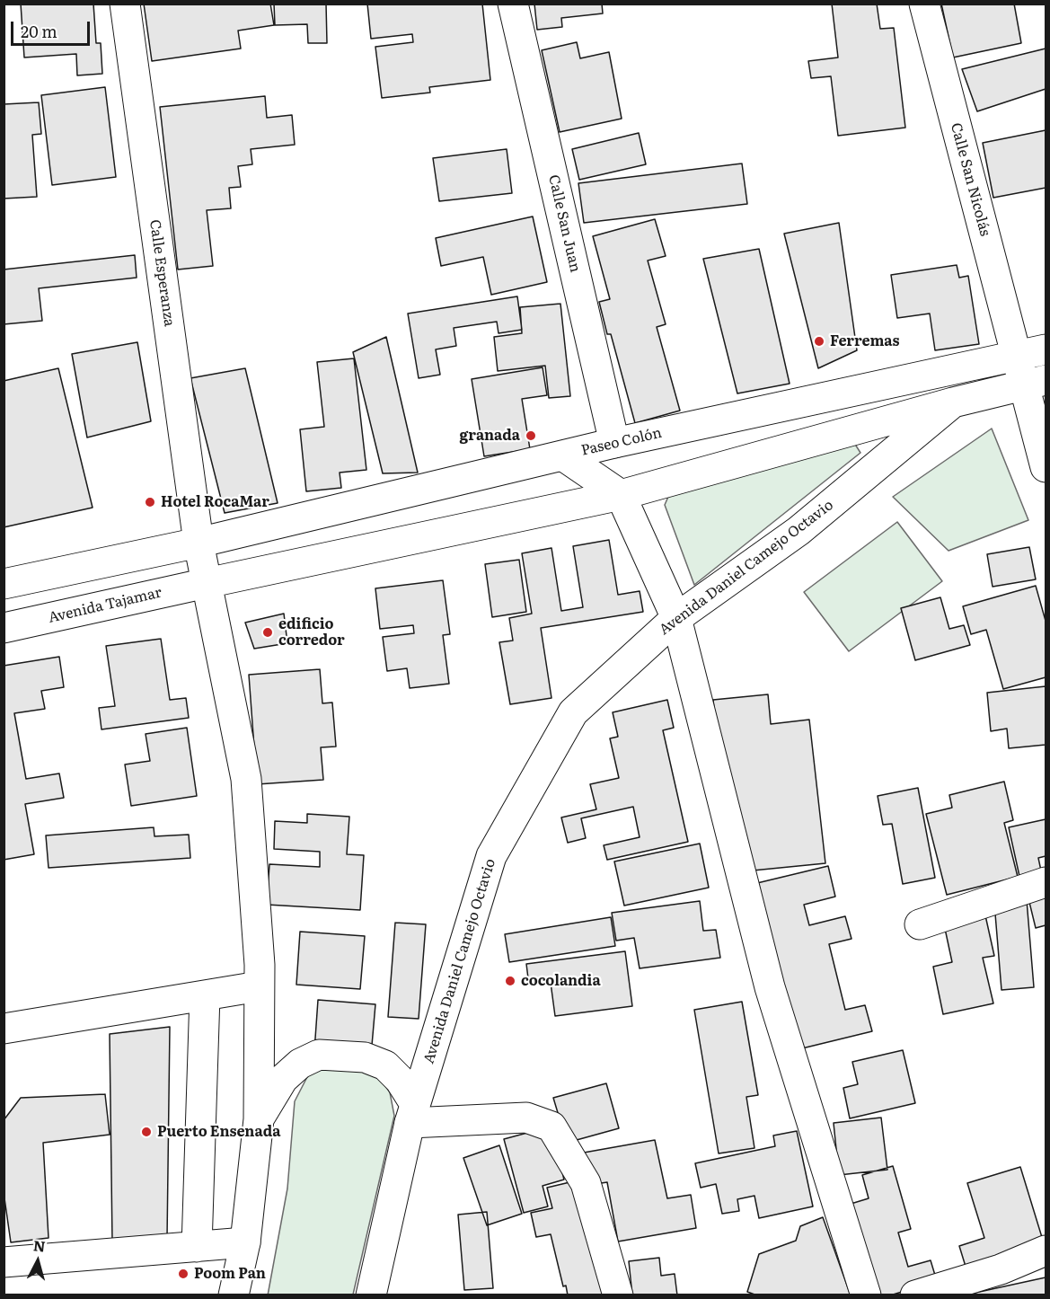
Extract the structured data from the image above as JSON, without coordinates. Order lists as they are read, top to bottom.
{
  "streets": {
    "main road": [
      "Calle San Nicolás",
      "Calle San Juan",
      "Calle Esperanza",
      "Paseo Colón",
      "Avenida Daniel Camejo Octavio",
      "Avenida Tajamar"
    ]
  },
  "crossings": [
    ["Calle San Nicolás", "Paseo Colón"],
    ["Calle San Juan", "Paseo Colón"],
    ["Calle Esperanza", "Paseo Colón"],
    ["Calle Esperanza", "Avenida Tajamar"]
  ],
  "places": [
    "Ferremas",
    "granada",
    "Hotel RocaMar",
    "edificio corredor",
    "cocolandia",
    "Puerto Ensenada",
    "Poom Pan"
  ],
  "scale_bar": "20 m",
  "north": "top"
}
